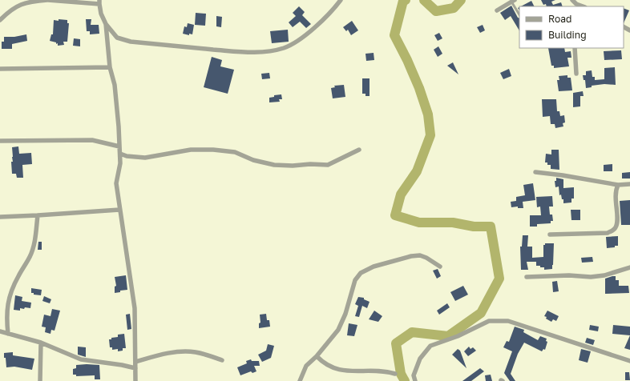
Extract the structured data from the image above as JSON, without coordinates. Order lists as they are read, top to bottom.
{
  "legend": ["Road", "Building"]
}
